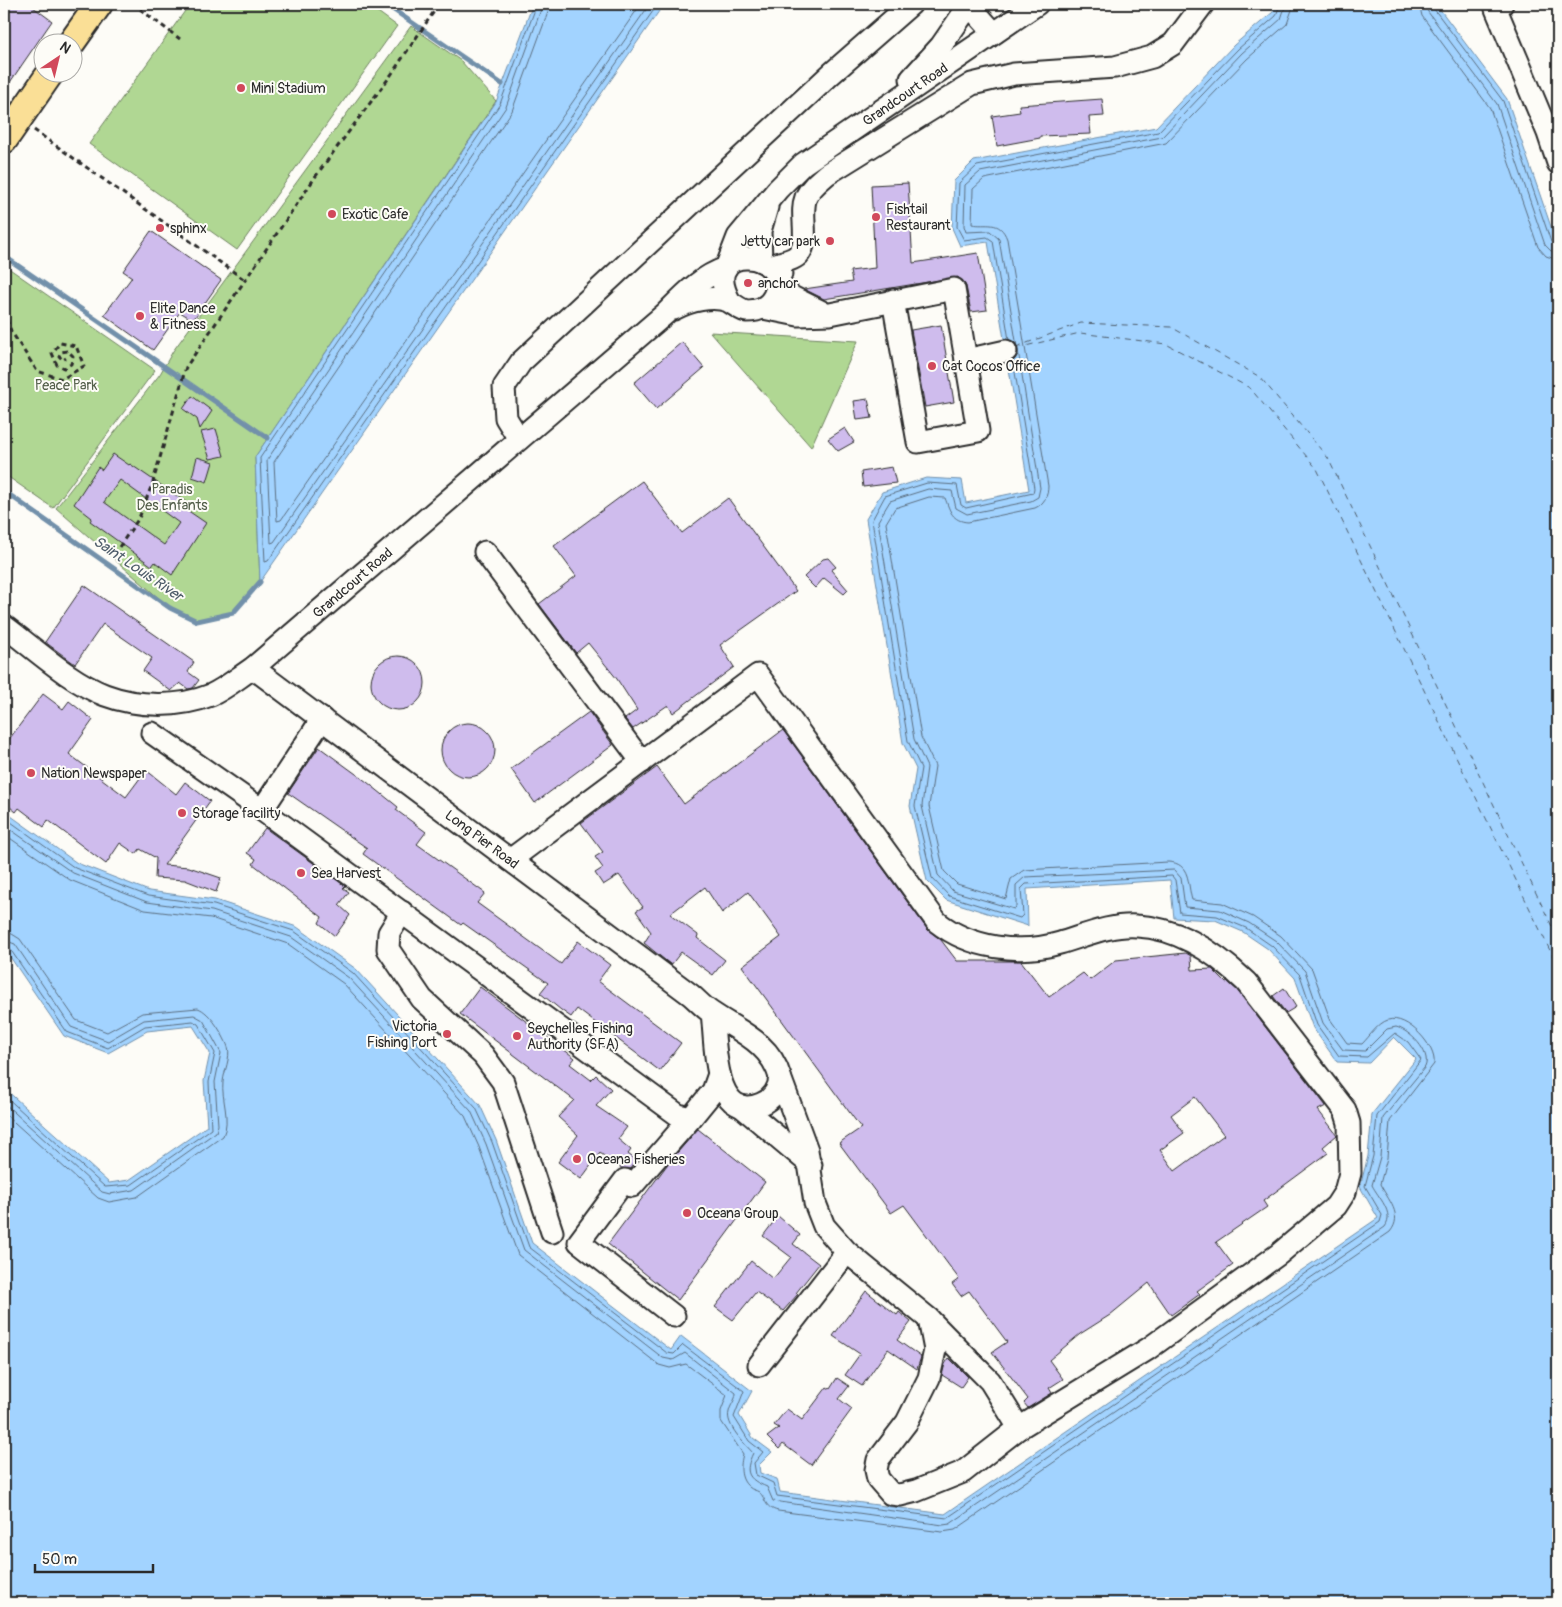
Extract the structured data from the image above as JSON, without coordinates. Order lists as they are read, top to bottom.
{
  "streets": {
    "street": ["Grandcourt Road", "Long Pier Road"]
  },
  "crossings": [
    ["Grandcourt Road", "Long Pier Road"]
  ],
  "water": ["Saint Louis River"],
  "parks": ["Peace Park", "Paradis Des Enfants"],
  "places": [
    "Mini Stadium",
    "Exotic Cafe",
    "Fishtail Restaurant",
    "sphinx",
    "Jetty car park",
    "anchor",
    "Elite Dance & Fitness",
    "Cat Cocos Office",
    "Nation Newspaper",
    "Storage facility",
    "Sea Harvest",
    "Victoria Fishing Port",
    "Seychelles Fishing Authority (SFA)",
    "Oceana Fisheries",
    "Oceana Group"
  ],
  "scale_bar": "50 m",
  "north": "top right"
}
